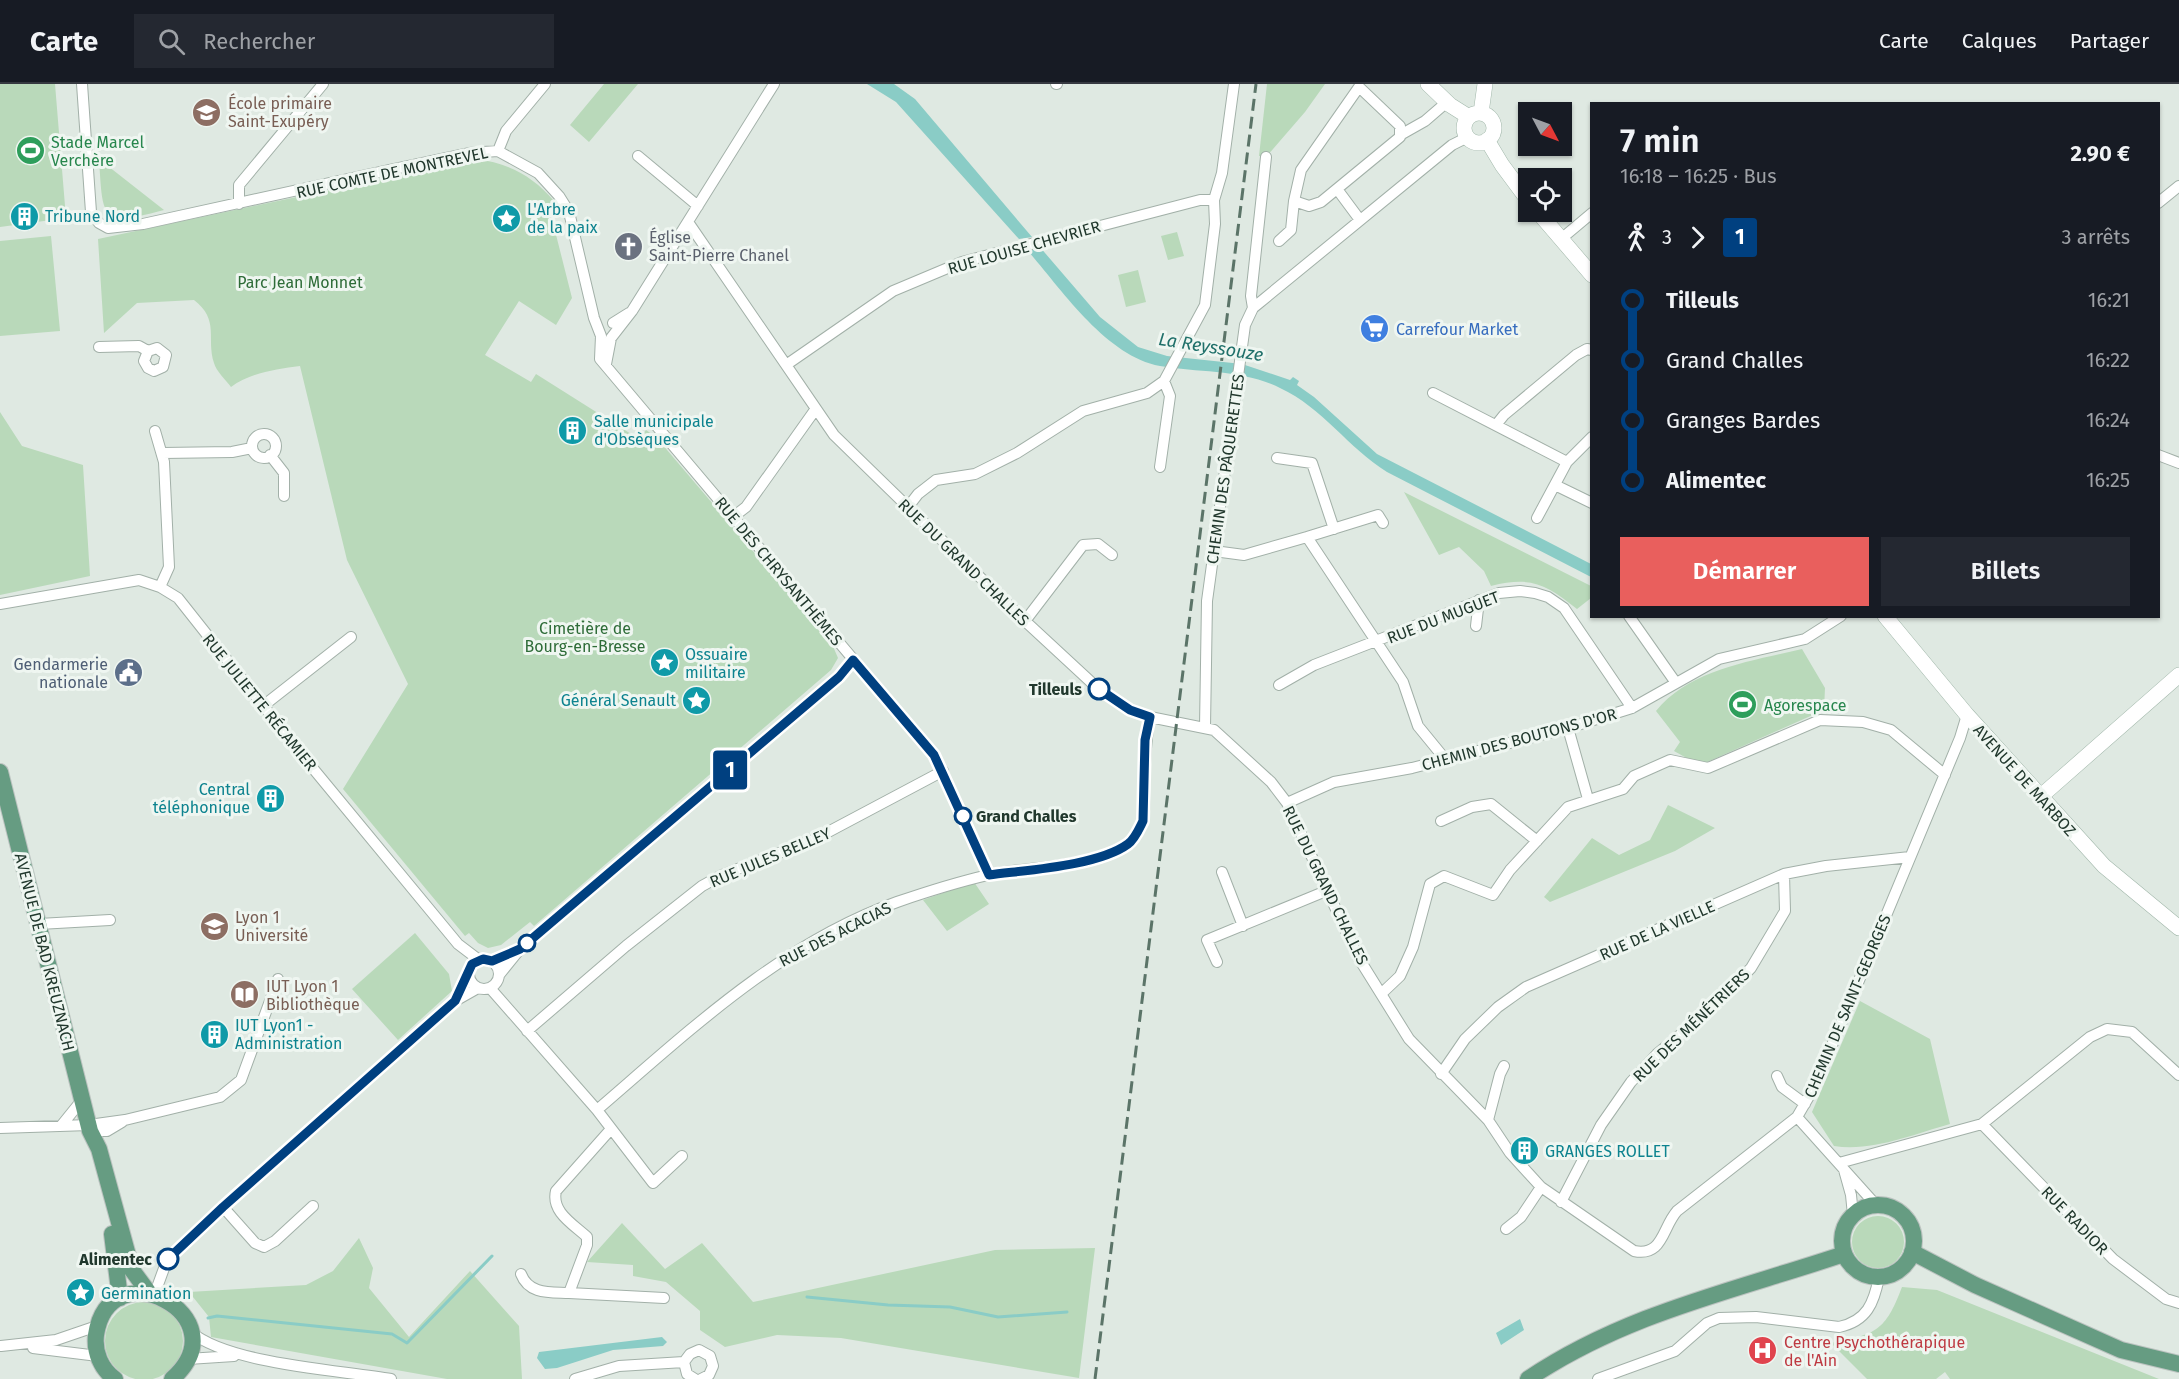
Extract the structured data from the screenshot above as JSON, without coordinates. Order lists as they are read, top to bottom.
{
  "streets": {
    "main road": ["AVENUE DE MARBOZ", "AVENUE DE BAD KREUZNACH"],
    "street": [
      "RUE COMTE DE MONTREVEL",
      "RUE LOUISE CHEVRIER",
      "CHEMIN DES PÂQUERETTES",
      "RUE DU GRAND CHALLES",
      "RUE DES CHRYSANTHÈMES",
      "RUE DU MUGUET",
      "RUE JULIETTE RÉCAMIER",
      "CHEMIN DES BOUTONS D'OR",
      "RUE JULES BELLEY",
      "RUE DE LA VIELLE",
      "RUE DES ACACIAS",
      "CHEMIN DE SAINT-GEORGES",
      "RUE DES MÉNÉTRIERS",
      "RUE RADIOR"
    ]
  },
  "crossings": [
    ["RUE COMTE DE MONTREVEL", "RUE DES CHRYSANTHÈMES"],
    ["RUE LOUISE CHEVRIER", "RUE DU GRAND CHALLES"],
    ["CHEMIN DES PÂQUERETTES", "RUE DU GRAND CHALLES"],
    ["RUE DU GRAND CHALLES", "CHEMIN DES BOUTONS D'OR"],
    ["RUE DU GRAND CHALLES", "RUE DE LA VIELLE"],
    ["RUE DU GRAND CHALLES", "RUE DES ACACIAS"],
    ["RUE DU GRAND CHALLES", "CHEMIN DE SAINT-GEORGES"],
    ["RUE DU GRAND CHALLES", "RUE DES MÉNÉTRIERS"],
    ["RUE DES CHRYSANTHÈMES", "RUE JULIETTE RÉCAMIER"],
    ["RUE DU MUGUET", "CHEMIN DES BOUTONS D'OR"],
    ["AVENUE DE MARBOZ", "CHEMIN DE SAINT-GEORGES"],
    ["RUE DE LA VIELLE", "CHEMIN DE SAINT-GEORGES"],
    ["RUE DE LA VIELLE", "RUE DES MÉNÉTRIERS"]
  ],
  "water": ["La Reyssouze"],
  "parks": ["Parc Jean Monnet", "Cimetière de Bourg-en-Bresse"],
  "places": {
    "school or university": ["École primaire Saint-Exupéry", "Lyon 1 Université"],
    "sports": ["Stade Marcel Verchère", "Agorespace"],
    "building": [
      "Tribune Nord",
      "Salle municipale d'Obsèques",
      "Central téléphonique",
      "IUT Lyon1 - Administration",
      "GRANGES ROLLET"
    ],
    "place": [
      "L'Arbre de la paix",
      "Ossuaire militaire",
      "Général Senault",
      "Germination"
    ],
    "church": ["Église Saint-Pierre Chanel"],
    "supermarket": ["Carrefour Market"],
    "public building": ["Gendarmerie nationale"],
    "other": ["Tilleuls", "Grand Challes", "Alimentec"],
    "library": ["IUT Lyon 1 Bibliothèque"],
    "hospital": ["Centre Psychothérapique de l'Ain"]
  },
  "lines": ["bus line 1"],
  "north": "bottom right",
  "page": {
    "header": "Carte",
    "search": "Rechercher",
    "nav": ["Carte", "Calques", "Partager"],
    "on_map": "1",
    "heading": ["7 min", "16:18 – 16:25 · Bus", "2.90 €"],
    "legs": ["3", "1", "3 arrêts"],
    "list": [
      {
        "name": "Tilleuls",
        "value": "16:21"
      },
      {
        "name": "Grand Challes",
        "value": "16:22"
      },
      {
        "name": "Granges Bardes",
        "value": "16:24"
      },
      {
        "name": "Alimentec",
        "value": "16:25"
      }
    ],
    "buttons": ["Démarrer", "Billets"]
  }
}
